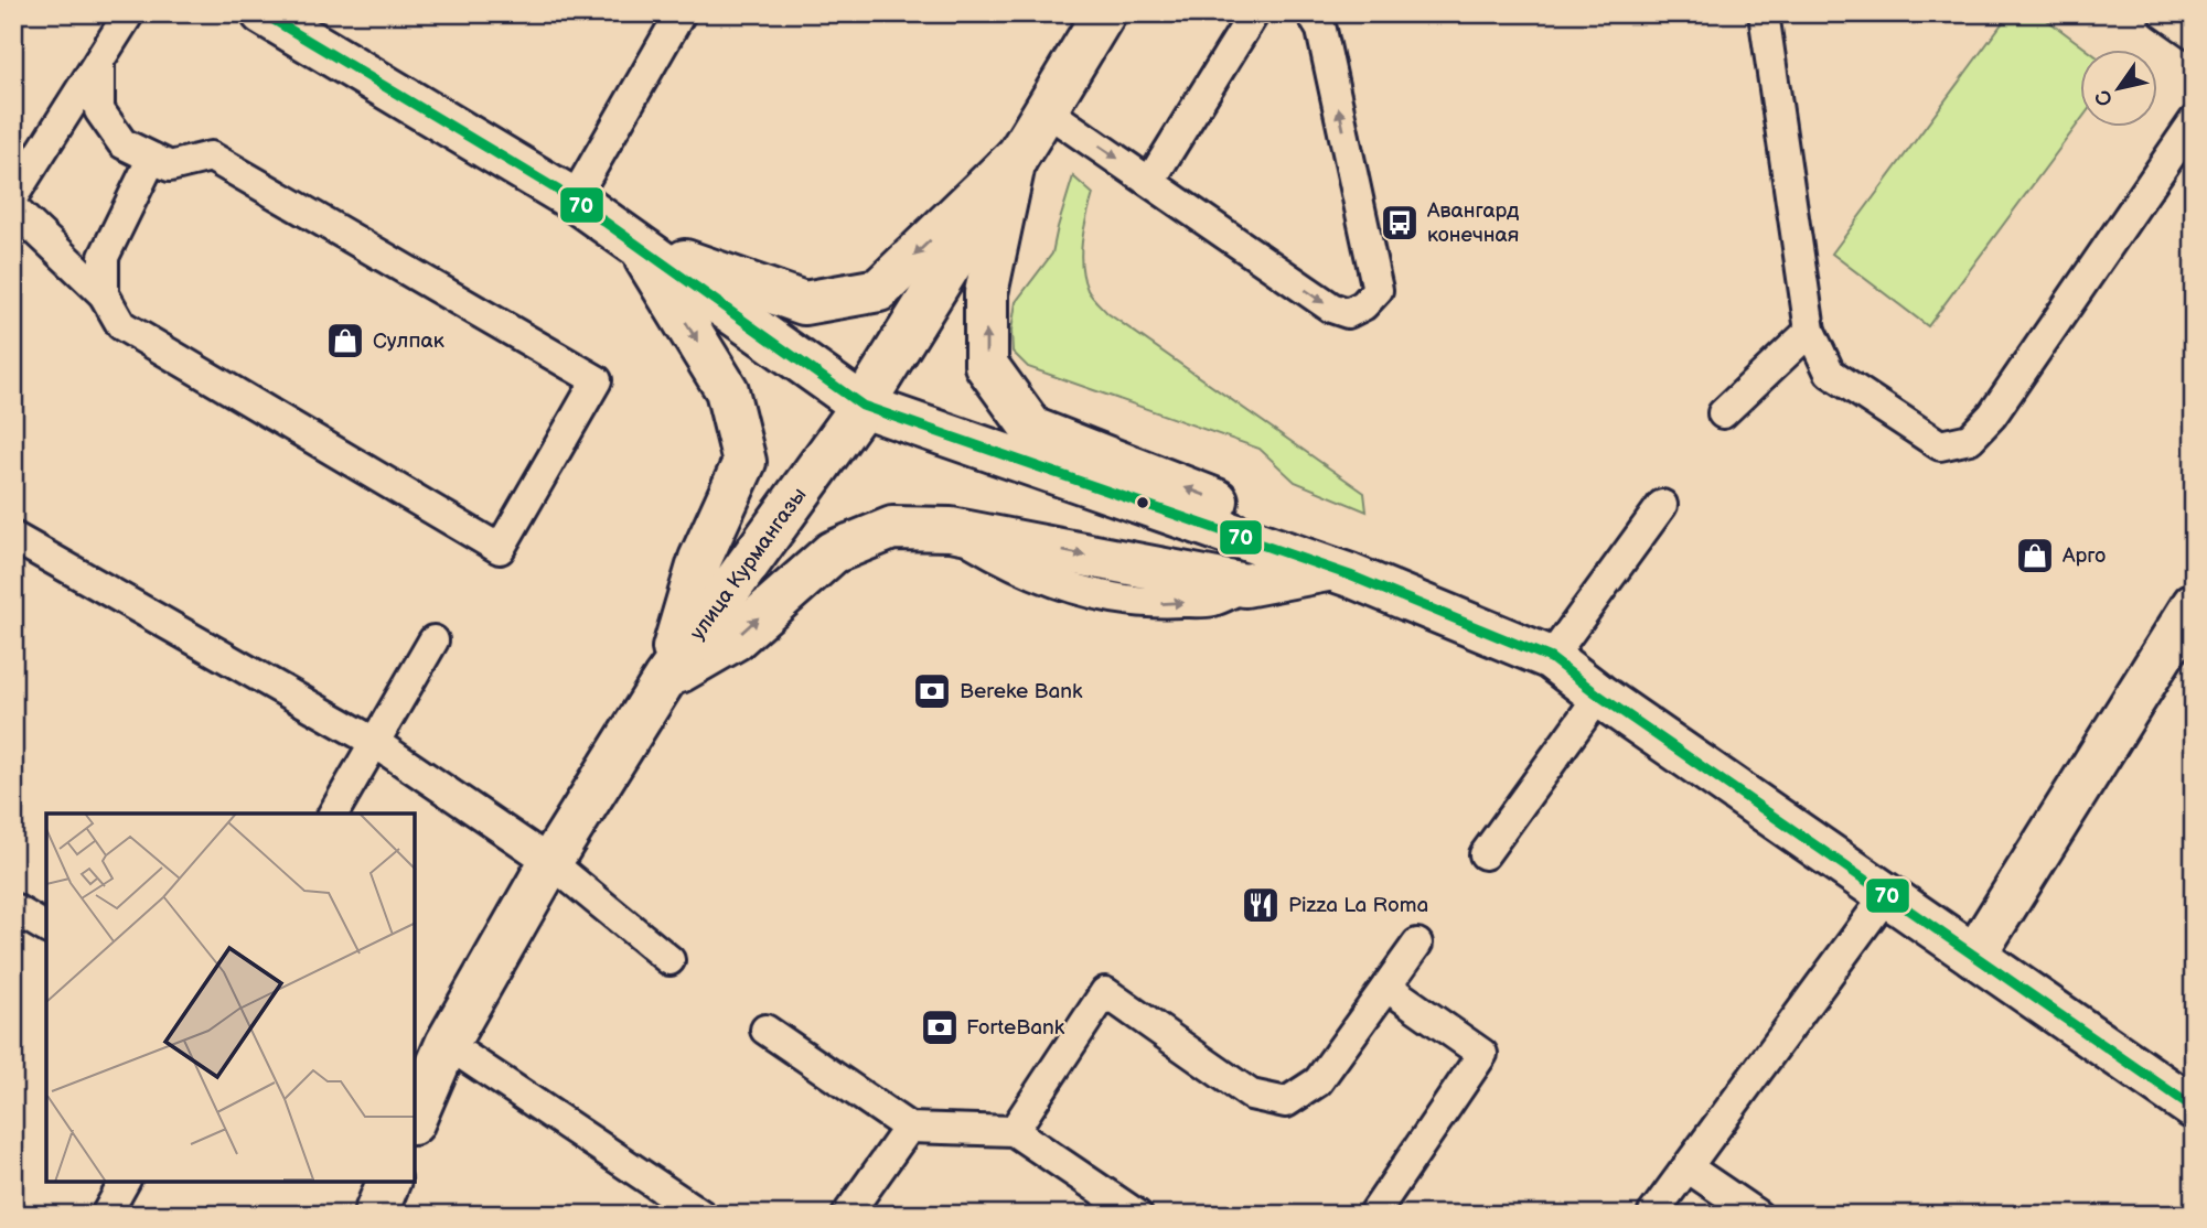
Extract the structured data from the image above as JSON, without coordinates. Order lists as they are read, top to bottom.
{
  "streets": {
    "street": ["улица Курмангазы"]
  },
  "places": {
    "bus stop": ["Авангард конечная"],
    "shop": ["Сулпак", "Арго"],
    "bank": ["Bereke Bank", "ForteBank"],
    "restaurant": ["Pizza La Roma"]
  },
  "lines": ["transit line 70"],
  "north": "bottom left"
}
